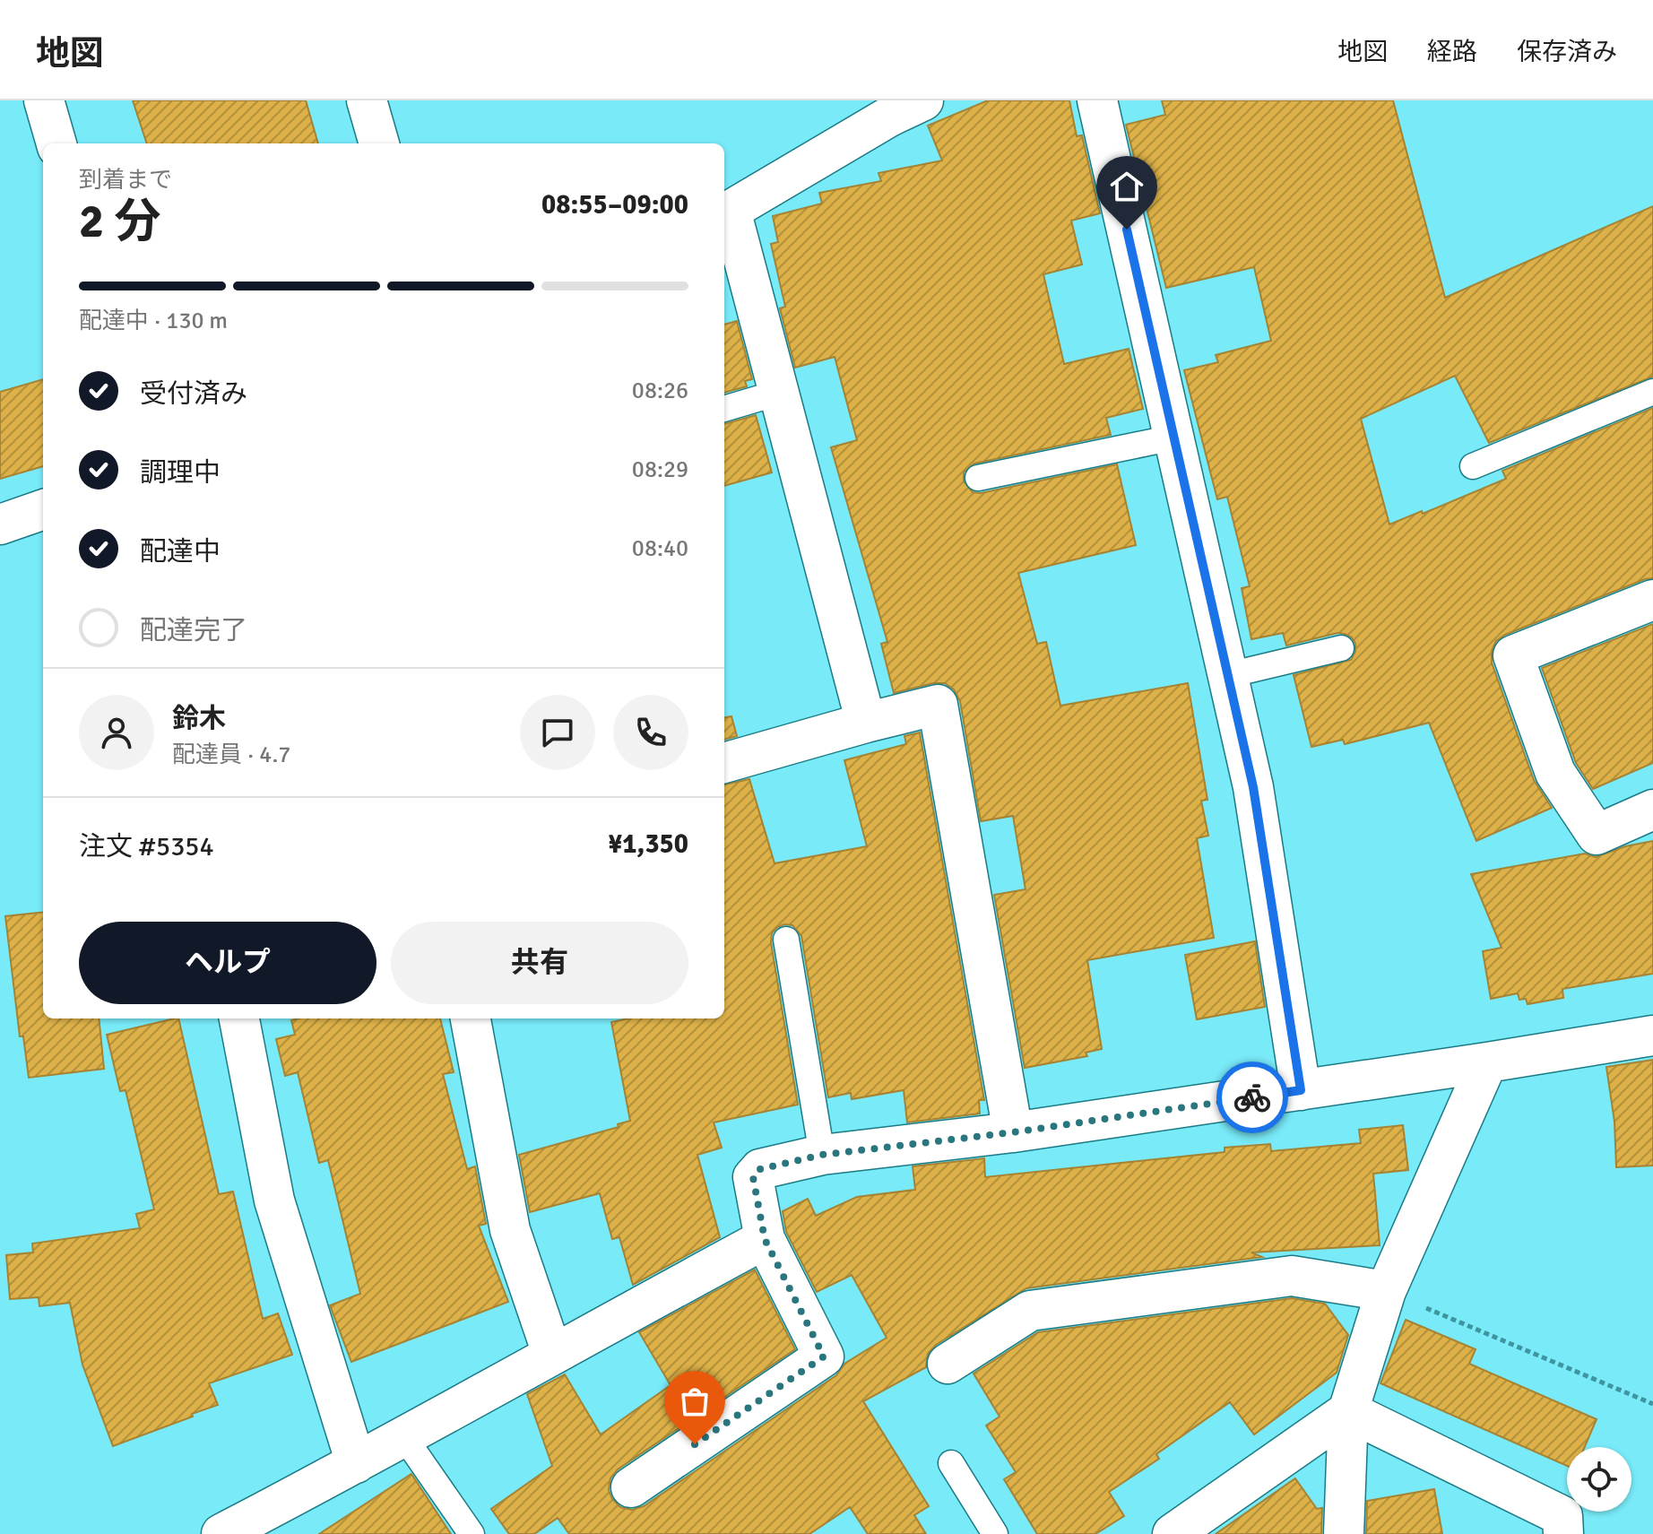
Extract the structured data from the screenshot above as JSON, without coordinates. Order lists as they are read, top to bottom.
{
  "page": {
    "header": "地図",
    "nav": ["地図", "経路", "保存済み"],
    "heading": ["2 分", "到着まで", "08:55–09:00"],
    "panel": [
      "鈴木",
      "配達員 · 4.7",
      "注文 #5354",
      "¥1,350"
    ],
    "bar": "配達中 · 130 m",
    "list": [
      ["受付済み", "08:26"],
      ["調理中", "08:29"],
      ["配達中", "08:40"],
      "配達完了"
    ],
    "buttons": ["ヘルプ", "共有"]
  }
}
